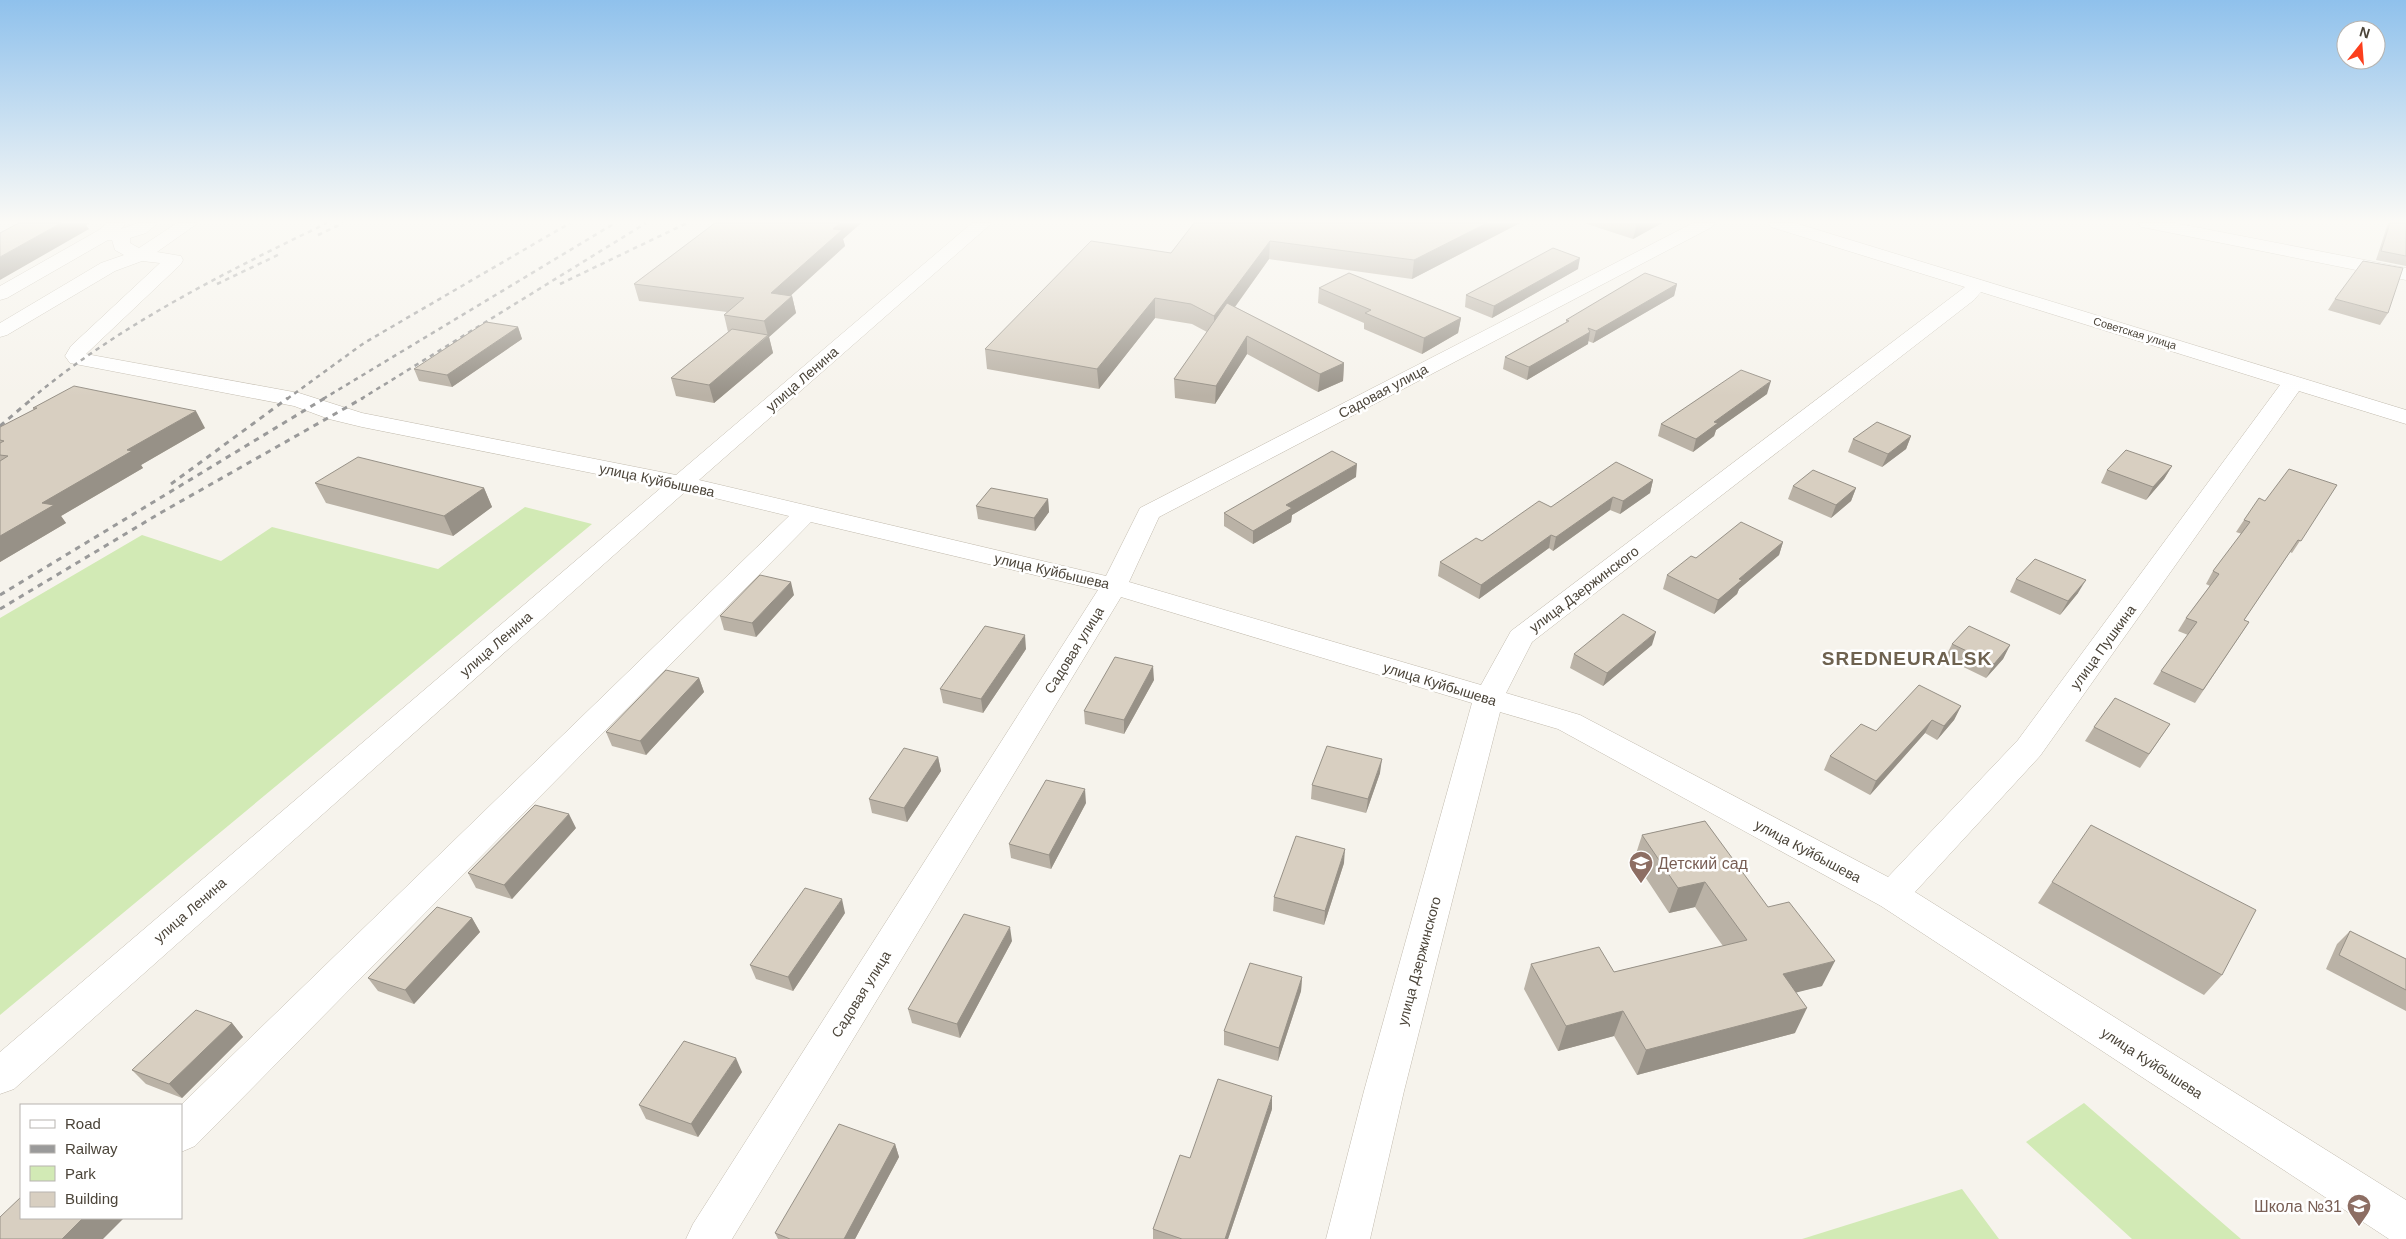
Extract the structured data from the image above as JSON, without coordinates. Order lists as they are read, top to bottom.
{
  "streets": {
    "street": [
      "Советская улица",
      "улица Ленина",
      "Садовая улица",
      "улица Куйбышева",
      "улица Дзержинского",
      "улица Пушкина"
    ]
  },
  "crossings": [
    ["Советская улица", "улица Дзержинского"],
    ["Советская улица", "улица Пушкина"],
    ["улица Ленина", "улица Куйбышева"],
    ["Садовая улица", "улица Куйбышева"],
    ["улица Куйбышева", "улица Дзержинского"],
    ["улица Куйбышева", "улица Пушкина"]
  ],
  "districts": ["SREDNEURALSK"],
  "places": {
    "school or university": ["Детский сад", "Школа №31"]
  },
  "legend": [
    "Road",
    "Railway",
    "Park",
    "Building"
  ],
  "north": "top"
}
